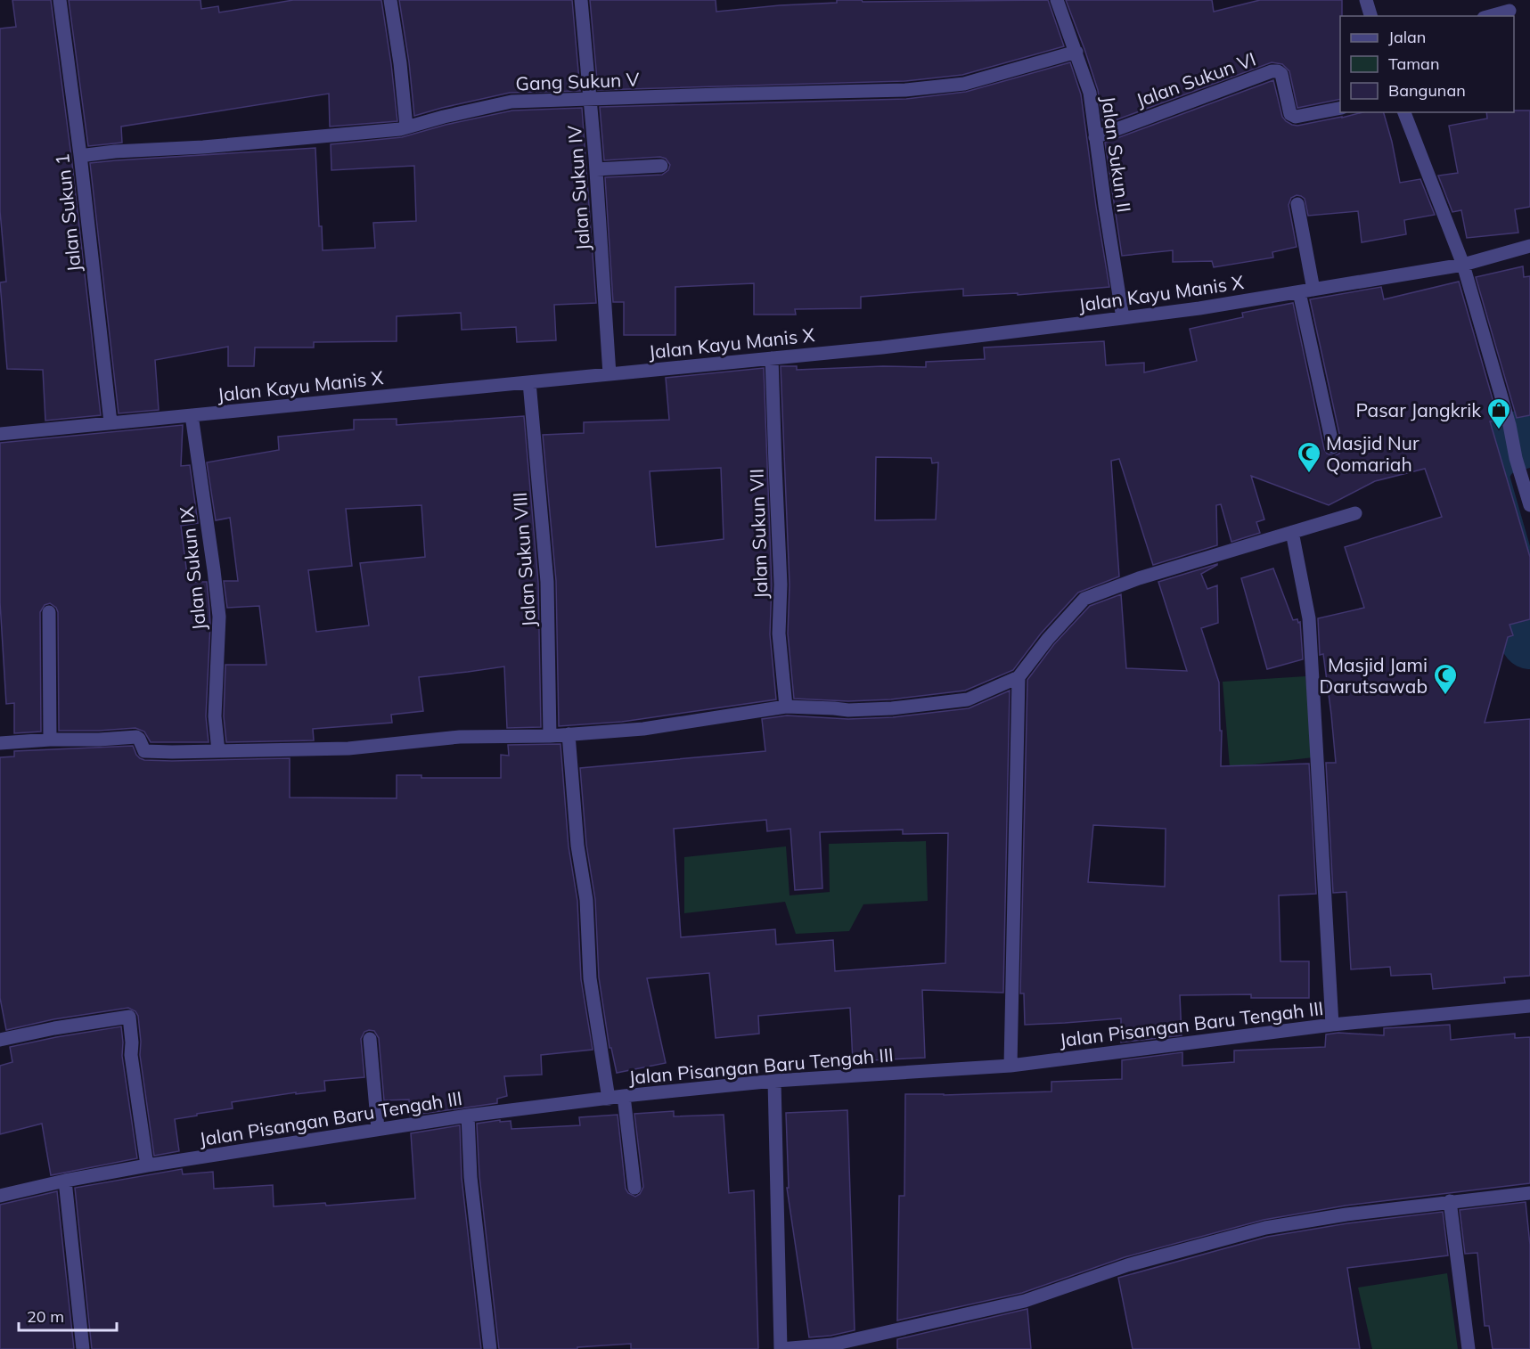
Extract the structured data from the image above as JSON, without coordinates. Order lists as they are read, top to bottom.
{
  "streets": {
    "street": [
      "Jalan Sukun VI",
      "Gang Sukun V",
      "Jalan Sukun II",
      "Jalan Sukun IV",
      "Jalan Sukun 1",
      "Jalan Kayu Manis X",
      "Jalan Sukun VII",
      "Jalan Sukun VIII",
      "Jalan Sukun IX",
      "Jalan Pisangan Baru Tengah III"
    ]
  },
  "crossings": [
    ["Jalan Sukun VI", "Jalan Sukun II"],
    ["Gang Sukun V", "Jalan Sukun II"],
    ["Gang Sukun V", "Jalan Sukun IV"],
    ["Gang Sukun V", "Jalan Sukun 1"],
    ["Jalan Sukun II", "Jalan Kayu Manis X"],
    ["Jalan Sukun IV", "Jalan Kayu Manis X"],
    ["Jalan Sukun 1", "Jalan Kayu Manis X"],
    ["Jalan Kayu Manis X", "Jalan Sukun VII"],
    ["Jalan Kayu Manis X", "Jalan Sukun VIII"],
    ["Jalan Kayu Manis X", "Jalan Sukun IX"]
  ],
  "places": {
    "shop": ["Pasar Jangkrik"],
    "mosque": ["Masjid Nur Qomariah", "Masjid Jami Darutsawab"]
  },
  "legend": ["Jalan", "Taman", "Bangunan"],
  "scale_bar": "20 m"
}
